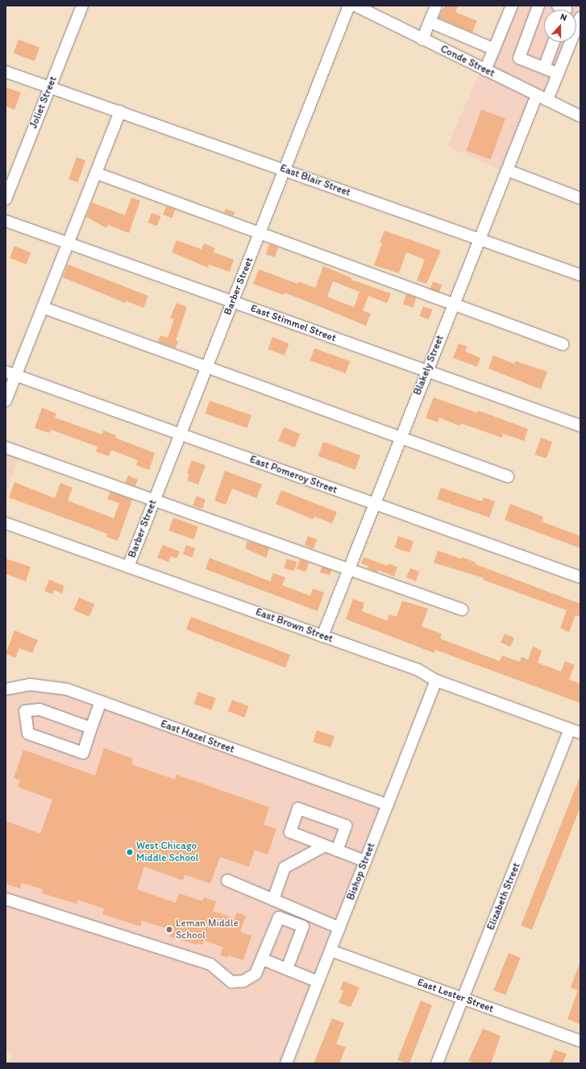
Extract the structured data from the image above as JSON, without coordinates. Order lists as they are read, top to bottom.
{
  "streets": {
    "street": [
      "Conde Street",
      "Joliet Street",
      "East Blair Street",
      "Barber Street",
      "East Stimmel Street",
      "Blakely Street",
      "East Pomeroy Street",
      "East Brown Street",
      "East Hazel Street",
      "Bishop Street",
      "Elizabeth Street",
      "East Lester Street"
    ]
  },
  "crossings": [
    ["Conde Street", "Blakely Street"],
    ["Joliet Street", "East Blair Street"],
    ["East Blair Street", "Barber Street"],
    ["East Blair Street", "Blakely Street"],
    ["Barber Street", "East Stimmel Street"],
    ["Barber Street", "East Pomeroy Street"],
    ["Barber Street", "East Brown Street"],
    ["East Stimmel Street", "Blakely Street"],
    ["Blakely Street", "East Pomeroy Street"],
    ["Blakely Street", "East Brown Street"],
    ["East Brown Street", "Bishop Street"],
    ["East Brown Street", "Elizabeth Street"],
    ["East Hazel Street", "Bishop Street"],
    ["Bishop Street", "East Lester Street"],
    ["Elizabeth Street", "East Lester Street"]
  ],
  "places": ["West Chicago Middle School", "Leman Middle School"],
  "north": "top"
}
